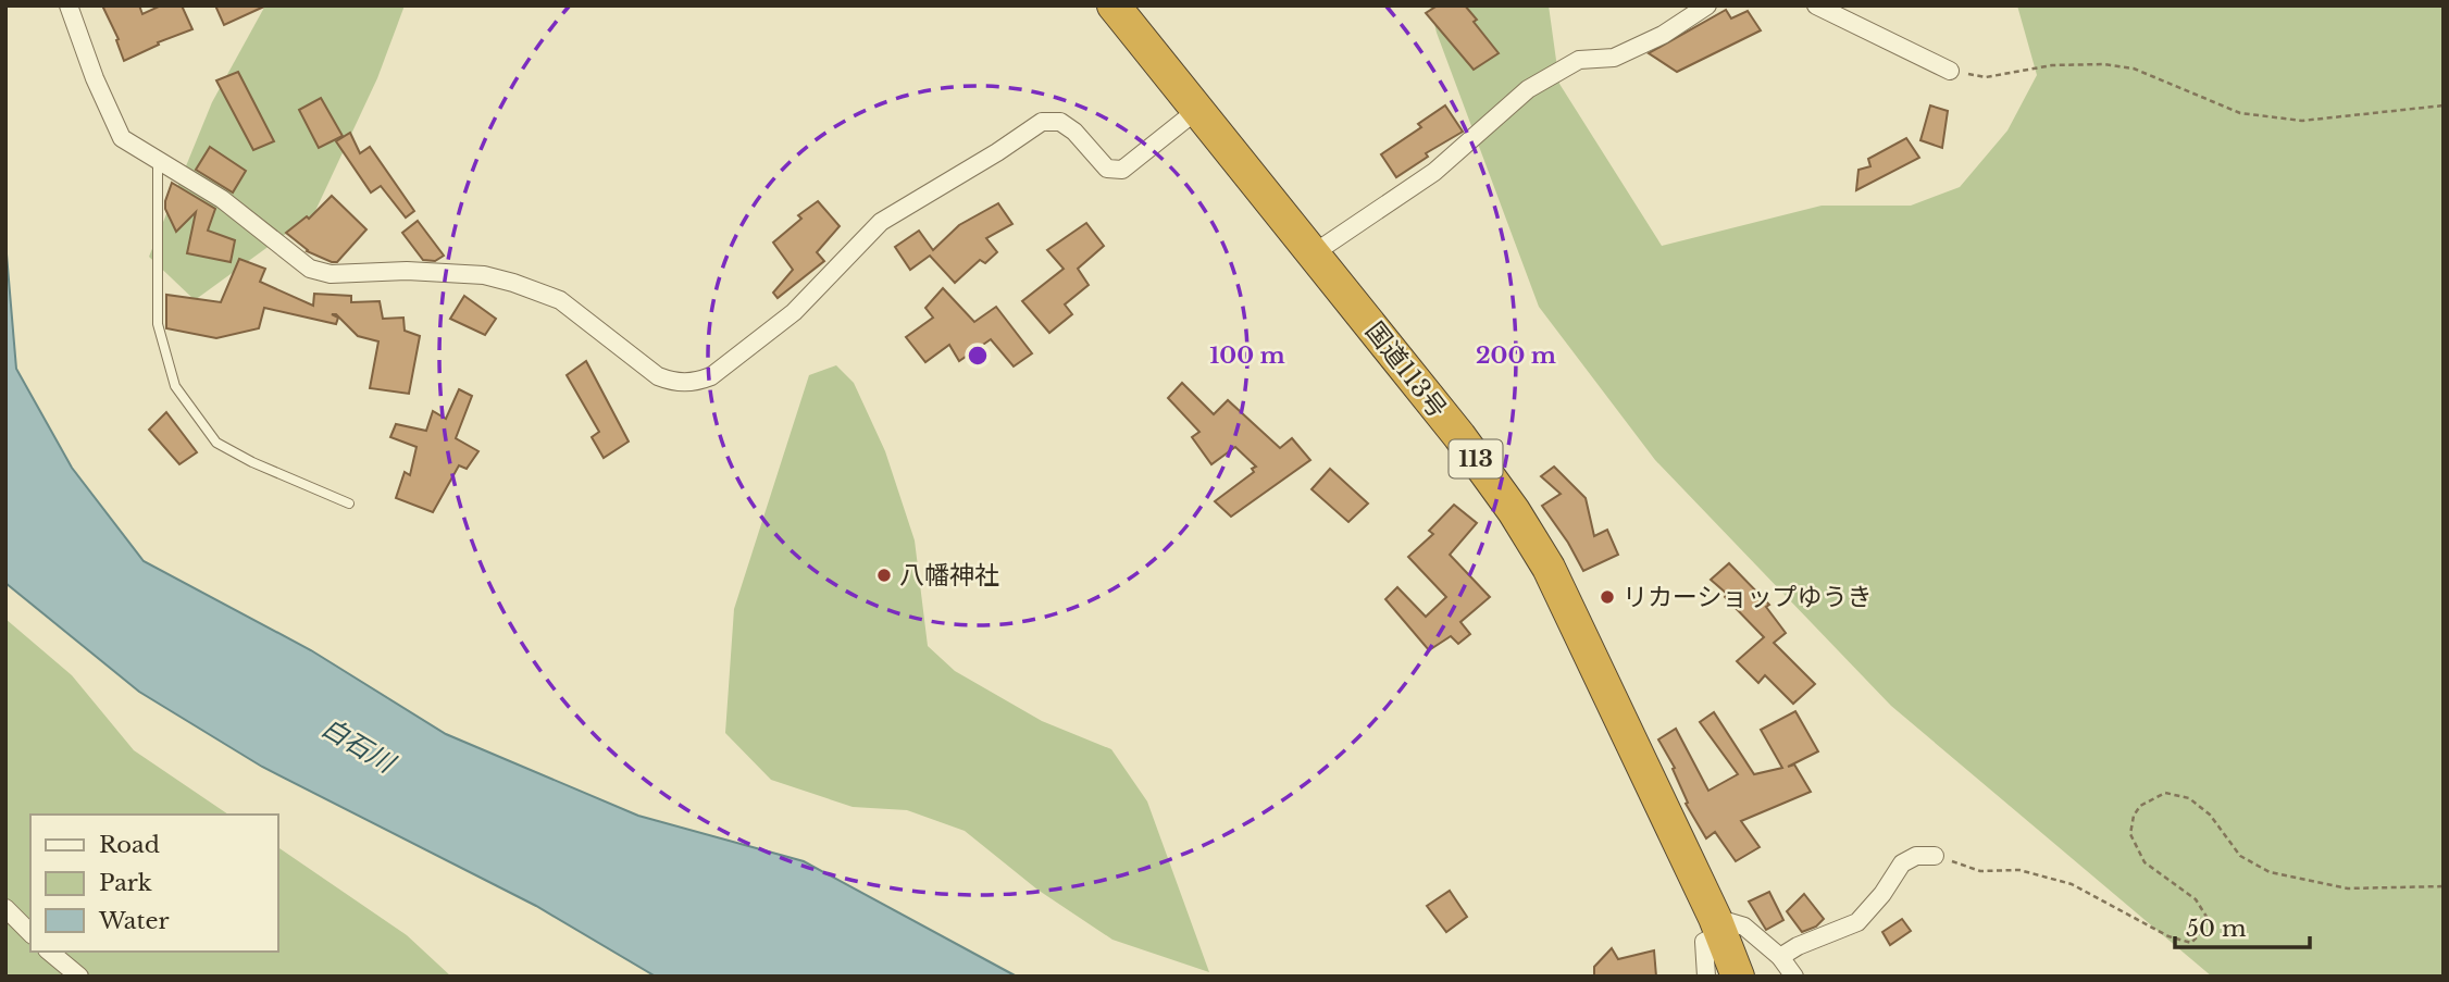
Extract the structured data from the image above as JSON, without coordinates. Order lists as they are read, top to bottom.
{
  "streets": {
    "highway": ["国道113号", "113"]
  },
  "water": ["白石川"],
  "places": ["八幡神社", "リカーショップゆうき"],
  "legend": ["Road", "Park", "Water"],
  "scale_bar": "50 m",
  "rings": ["100 m", "200 m"]
}
